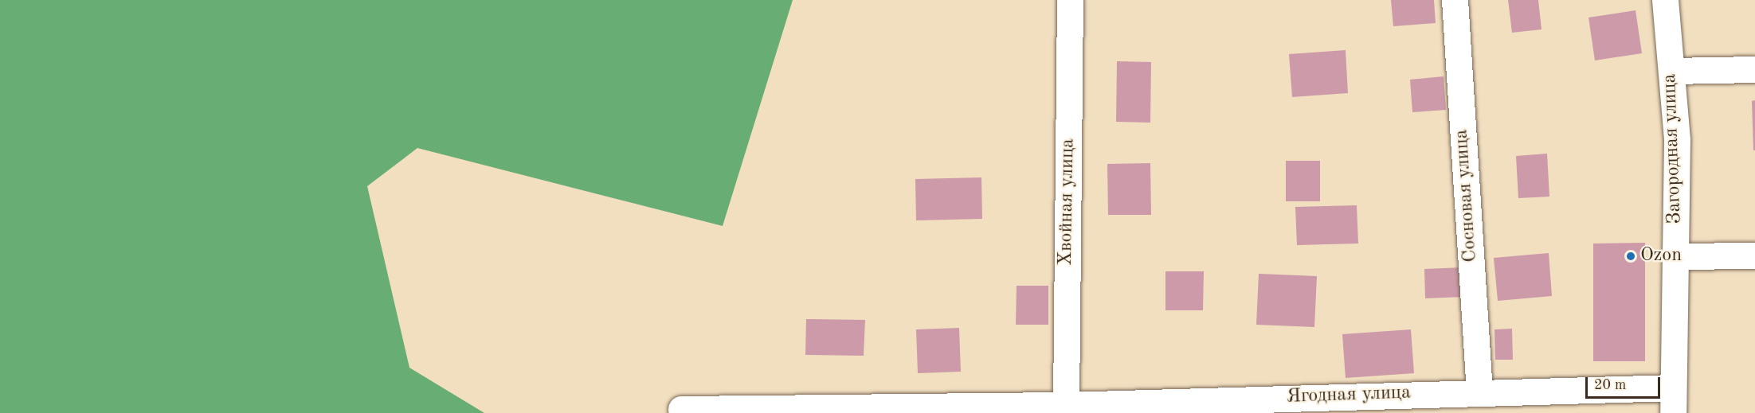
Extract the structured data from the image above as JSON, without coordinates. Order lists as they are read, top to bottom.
{
  "streets": {
    "street": [
      "Загородная улица",
      "Сосновая улица",
      "Хвойная улица",
      "Ягодная улица"
    ]
  },
  "crossings": [
    ["Загородная улица", "Ягодная улица"],
    ["Сосновая улица", "Ягодная улица"],
    ["Хвойная улица", "Ягодная улица"]
  ],
  "places": ["Ozon"],
  "scale_bar": "20 m"
}
